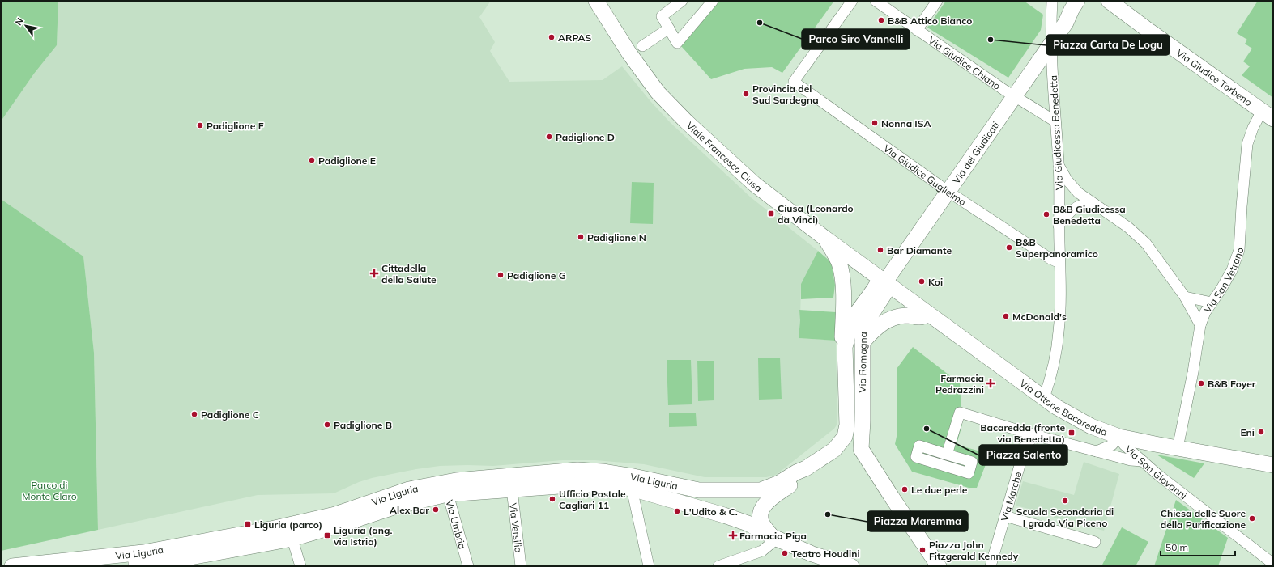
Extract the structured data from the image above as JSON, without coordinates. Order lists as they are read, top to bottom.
{
  "streets": {
    "street": [
      "Via Giudice Chiano",
      "Via Giudice Torbeno",
      "Via Giudicessa Benedetta",
      "Via dei Giudicati",
      "Viale Francesco Ciusa",
      "Via Giudice Guglielmo",
      "Via San Vetrano",
      "Via Romagna",
      "Via Ottone Bacaredda",
      "Via San Giovanni",
      "Via Liguria",
      "Via Marche",
      "Via Umbria",
      "Via Versilia"
    ]
  },
  "crossings": [
    ["Via Giudice Chiano", "Via Giudicessa Benedetta"],
    ["Via Giudice Chiano", "Via dei Giudicati"],
    ["Via Giudice Torbeno", "Via San Vetrano"],
    ["Via Giudicessa Benedetta", "Via dei Giudicati"],
    ["Via Giudicessa Benedetta", "Via Giudice Guglielmo"],
    ["Via Giudicessa Benedetta", "Via Ottone Bacaredda"],
    ["Via dei Giudicati", "Viale Francesco Ciusa"],
    ["Via dei Giudicati", "Via Giudice Guglielmo"],
    ["Via dei Giudicati", "Via Romagna"],
    ["Via dei Giudicati", "Via Ottone Bacaredda"],
    ["Viale Francesco Ciusa", "Via Romagna"],
    ["Viale Francesco Ciusa", "Via Ottone Bacaredda"],
    ["Via San Vetrano", "Via Ottone Bacaredda"],
    ["Via Romagna", "Via Ottone Bacaredda"],
    ["Via Ottone Bacaredda", "Via San Giovanni"],
    ["Via Liguria", "Via Umbria"],
    ["Via Liguria", "Via Versilia"]
  ],
  "parks": ["Parco di Monte Claro"],
  "places": {
    "other": [
      "B&B Attico Bianco",
      "Parco Siro Vannelli",
      "ARPAS",
      "Piazza Carta De Logu",
      "Provincia del Sud Sardegna",
      "Nonna ISA",
      "Padiglione F",
      "Padiglione D",
      "Padiglione E",
      "B&B Giudicessa Benedetta",
      "Padiglione N",
      "B&B Superpanoramico",
      "Bar Diamante",
      "Padiglione G",
      "Koi",
      "McDonald's",
      "B&B Foyer",
      "Padiglione C",
      "Padiglione B",
      "Piazza Salento",
      "Eni",
      "Le due perle",
      "Ufficio Postale Cagliari 11",
      "Scuola Secondaria di I grado Via Piceno",
      "Alex Bar",
      "L'Udito & C.",
      "Piazza Maremma",
      "Chiesa delle Suore della Purificazione",
      "Piazza John Fitzgerald Kennedy",
      "Teatro Houdini"
    ],
    "transit": [
      "Ciusa (Leonardo da Vinci)",
      "Bacaredda (fronte via Benedetta)",
      "Liguria (parco)",
      "Liguria (ang. via Istria)"
    ],
    "health": ["Cittadella della Salute", "Farmacia Pedrazzini", "Farmacia Piga"]
  },
  "scale_bar": "50 m",
  "north": "top left"
}
